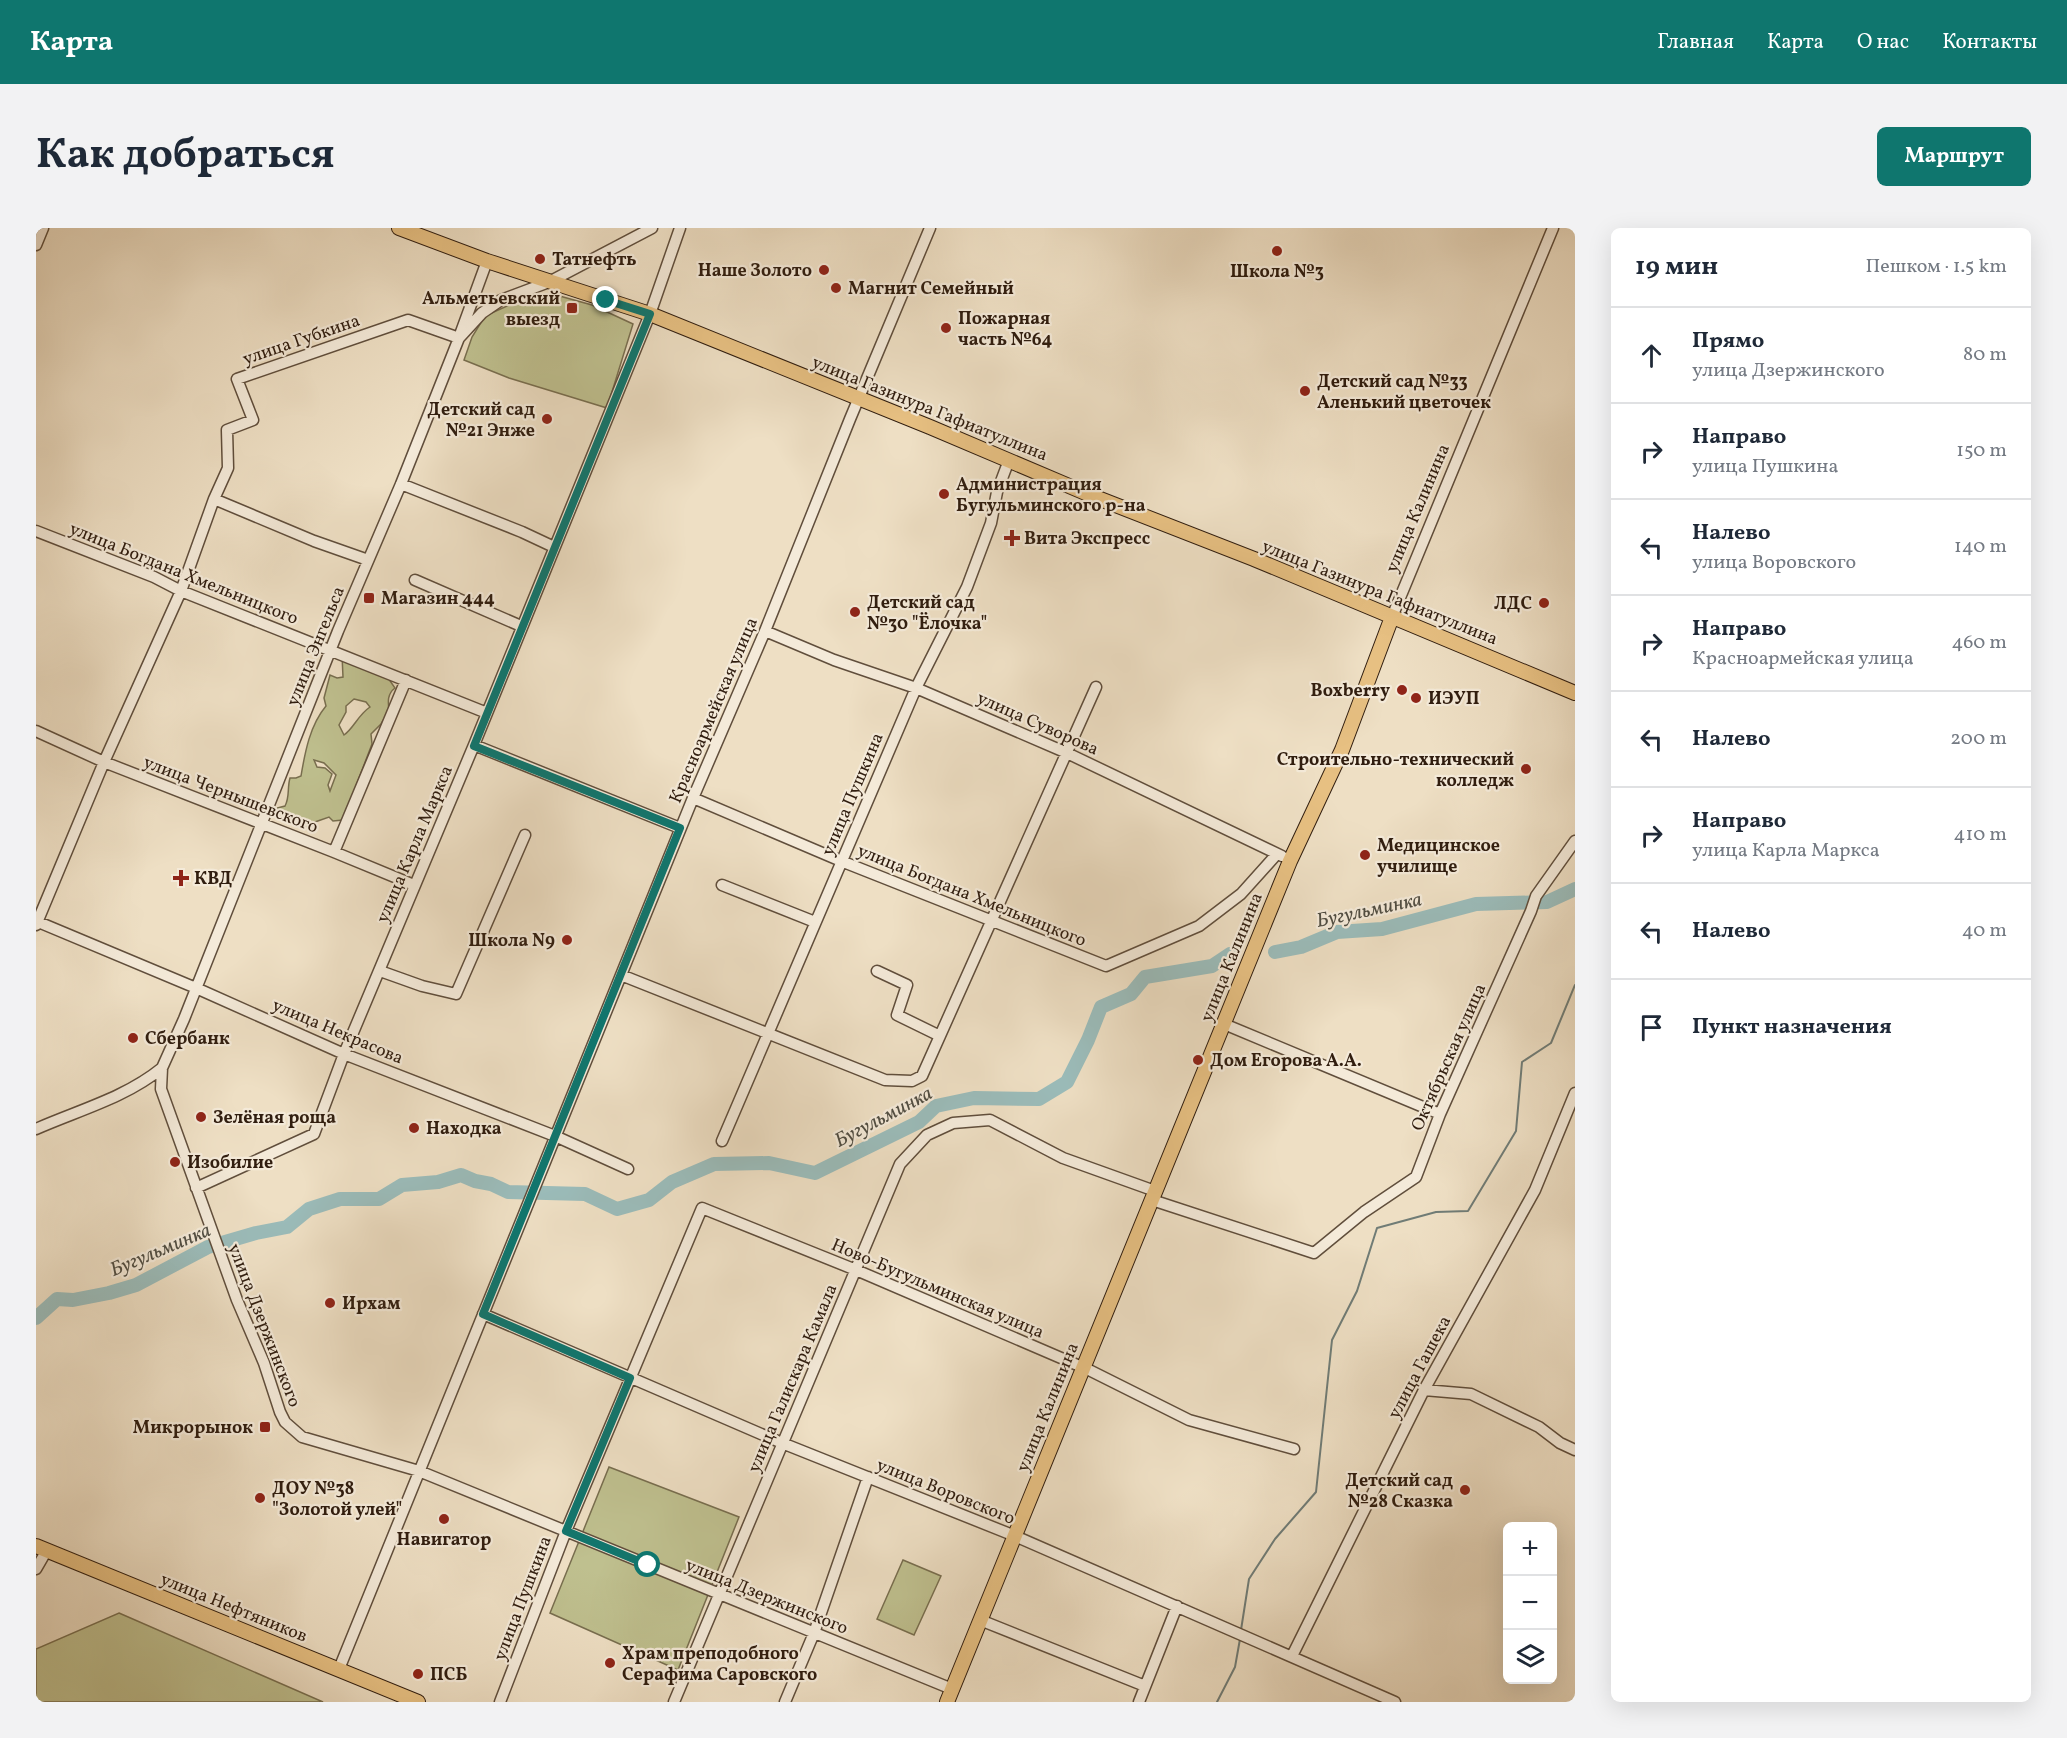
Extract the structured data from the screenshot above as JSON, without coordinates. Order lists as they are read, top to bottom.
{
  "streets": {
    "main road": ["улица Газинура Гафиатуллина", "улица Калинина", "улица Нефтяников"],
    "street": [
      "улица Губкина",
      "улица Богдана Хмельницкого",
      "улица Энгельса",
      "Красноармейская улица",
      "улица Суворова",
      "улица Чернышевского",
      "улица Пушкина",
      "улица Карла Маркса",
      "улица Некрасова",
      "Октябрьская улица",
      "Ново-Бугульминская улица",
      "улица Дзержинского",
      "улица Гашека",
      "улица Галискара Камала",
      "улица Воровского"
    ]
  },
  "crossings": [
    ["улица Губкина", "улица Богдана Хмельницкого"],
    ["улица Губкина", "улица Энгельса"],
    ["улица Губкина", "улица Чернышевского"],
    ["улица Губкина", "улица Некрасова"],
    ["улица Газинура Гафиатуллина", "улица Калинина"],
    ["улица Газинура Гафиатуллина", "улица Энгельса"],
    ["улица Газинура Гафиатуллина", "Красноармейская улица"],
    ["улица Газинура Гафиатуллина", "улица Пушкина"],
    ["улица Газинура Гафиатуллина", "улица Карла Маркса"],
    ["улица Калинина", "улица Суворова"],
    ["улица Калинина", "Октябрьская улица"],
    ["улица Калинина", "Ново-Бугульминская улица"],
    ["улица Калинина", "улица Дзержинского"],
    ["улица Калинина", "улица Галискара Камала"],
    ["улица Калинина", "улица Воровского"],
    ["улица Богдана Хмельницкого", "улица Энгельса"],
    ["улица Богдана Хмельницкого", "Красноармейская улица"],
    ["улица Богдана Хмельницкого", "улица Суворова"],
    ["улица Богдана Хмельницкого", "улица Пушкина"],
    ["улица Богдана Хмельницкого", "улица Карла Маркса"],
    ["улица Энгельса", "улица Чернышевского"],
    ["улица Энгельса", "улица Некрасова"],
    ["улица Энгельса", "улица Дзержинского"],
    ["Красноармейская улица", "улица Суворова"],
    ["Красноармейская улица", "улица Некрасова"],
    ["Красноармейская улица", "улица Дзержинского"],
    ["Красноармейская улица", "улица Воровского"],
    ["Красноармейская улица", "улица Нефтяников"],
    ["улица Суворова", "улица Пушкина"],
    ["улица Чернышевского", "улица Карла Маркса"],
    ["улица Пушкина", "Ново-Бугульминская улица"],
    ["улица Пушкина", "улица Дзержинского"],
    ["улица Пушкина", "улица Воровского"],
    ["улица Карла Маркса", "улица Некрасова"],
    ["улица Карла Маркса", "улица Дзержинского"],
    ["Октябрьская улица", "улица Галискара Камала"],
    ["Ново-Бугульминская улица", "улица Галискара Камала"],
    ["улица Дзержинского", "улица Галискара Камала"],
    ["улица Гашека", "улица Воровского"],
    ["улица Галискара Камала", "улица Воровского"]
  ],
  "water": ["Бугульминка"],
  "places": {
    "other": [
      "Школа №3",
      "Татнефть",
      "Наше Золото",
      "Магнит Семейный",
      "Пожарная часть №64",
      "Детский сад №33 Аленький цветочек",
      "Детский сад №21 Энже",
      "Администрация Бугульминского р-на",
      "ЛДС",
      "Детский сад №30 \"Ёлочка\"",
      "Boxberry",
      "ИЭУП",
      "Строительно-технический колледж",
      "Медицинское училище",
      "Школа N9",
      "Сбербанк",
      "Дом Егорова А.А.",
      "Зелёная роща",
      "Находка",
      "Изобилие",
      "Ирхам",
      "Детский сад №28 Сказка",
      "ДОУ №38 \"Золотой улей\"",
      "Навигатор",
      "Храм преподобного Серафима Саровского",
      "ПСБ"
    ],
    "transit": ["Альметьевский выезд", "Магазин 444", "Микрорынок"],
    "health": ["Вита Экспресс", "КВД"]
  },
  "page": {
    "header": "Карта",
    "nav": [
      "Главная",
      "Карта",
      "О нас",
      "Контакты"
    ],
    "title": "Как добраться",
    "buttons": "Маршрут",
    "heading": ["19 мин", "Пешком · 1.5 km"],
    "list": [
      ["Прямо", "улица Дзержинского", "80 m"],
      ["Направо", "улица Пушкина", "150 m"],
      ["Налево", "улица Воровского", "140 m"],
      ["Направо", "Красноармейская улица", "460 m"],
      ["Налево", "200 m"],
      ["Направо", "улица Карла Маркса", "410 m"],
      ["Налево", "40 m"],
      "Пункт назначения"
    ],
    "map_buttons": ["+", "−"]
  }
}
